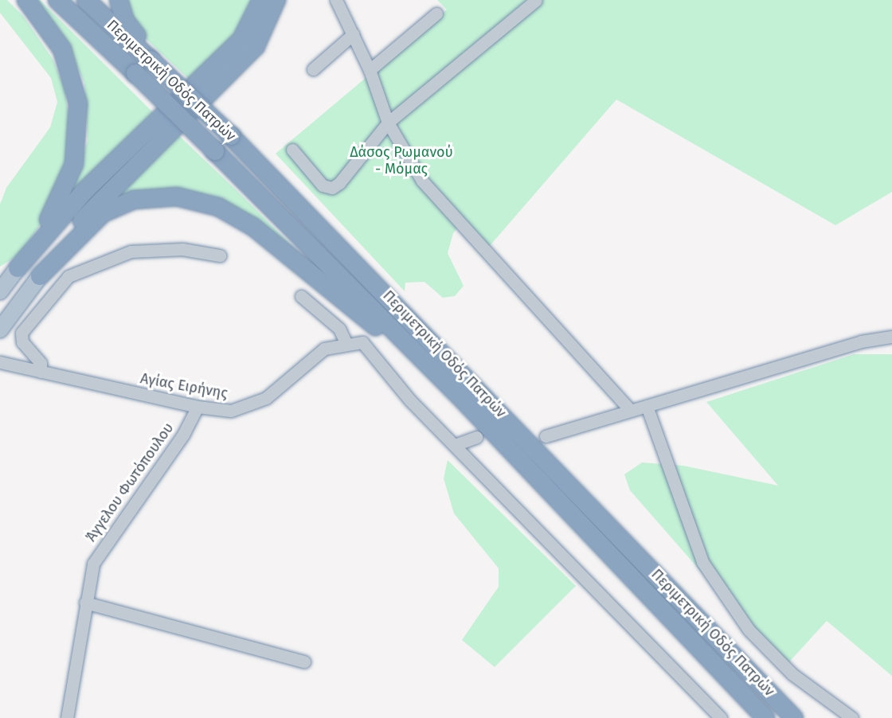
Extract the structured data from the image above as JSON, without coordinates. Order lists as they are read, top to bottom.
{
  "streets": {
    "highway": ["Περιμετρική Οδός Πατρών"],
    "street": ["Αγίας Ειρήνης", "Άγγελου Φωτόπουλου"]
  },
  "crossings": [
    ["Αγίας Ειρήνης", "Άγγελου Φωτόπουλου"]
  ],
  "parks": ["Δάσος Ρωμανού - Μόμας"]
}
